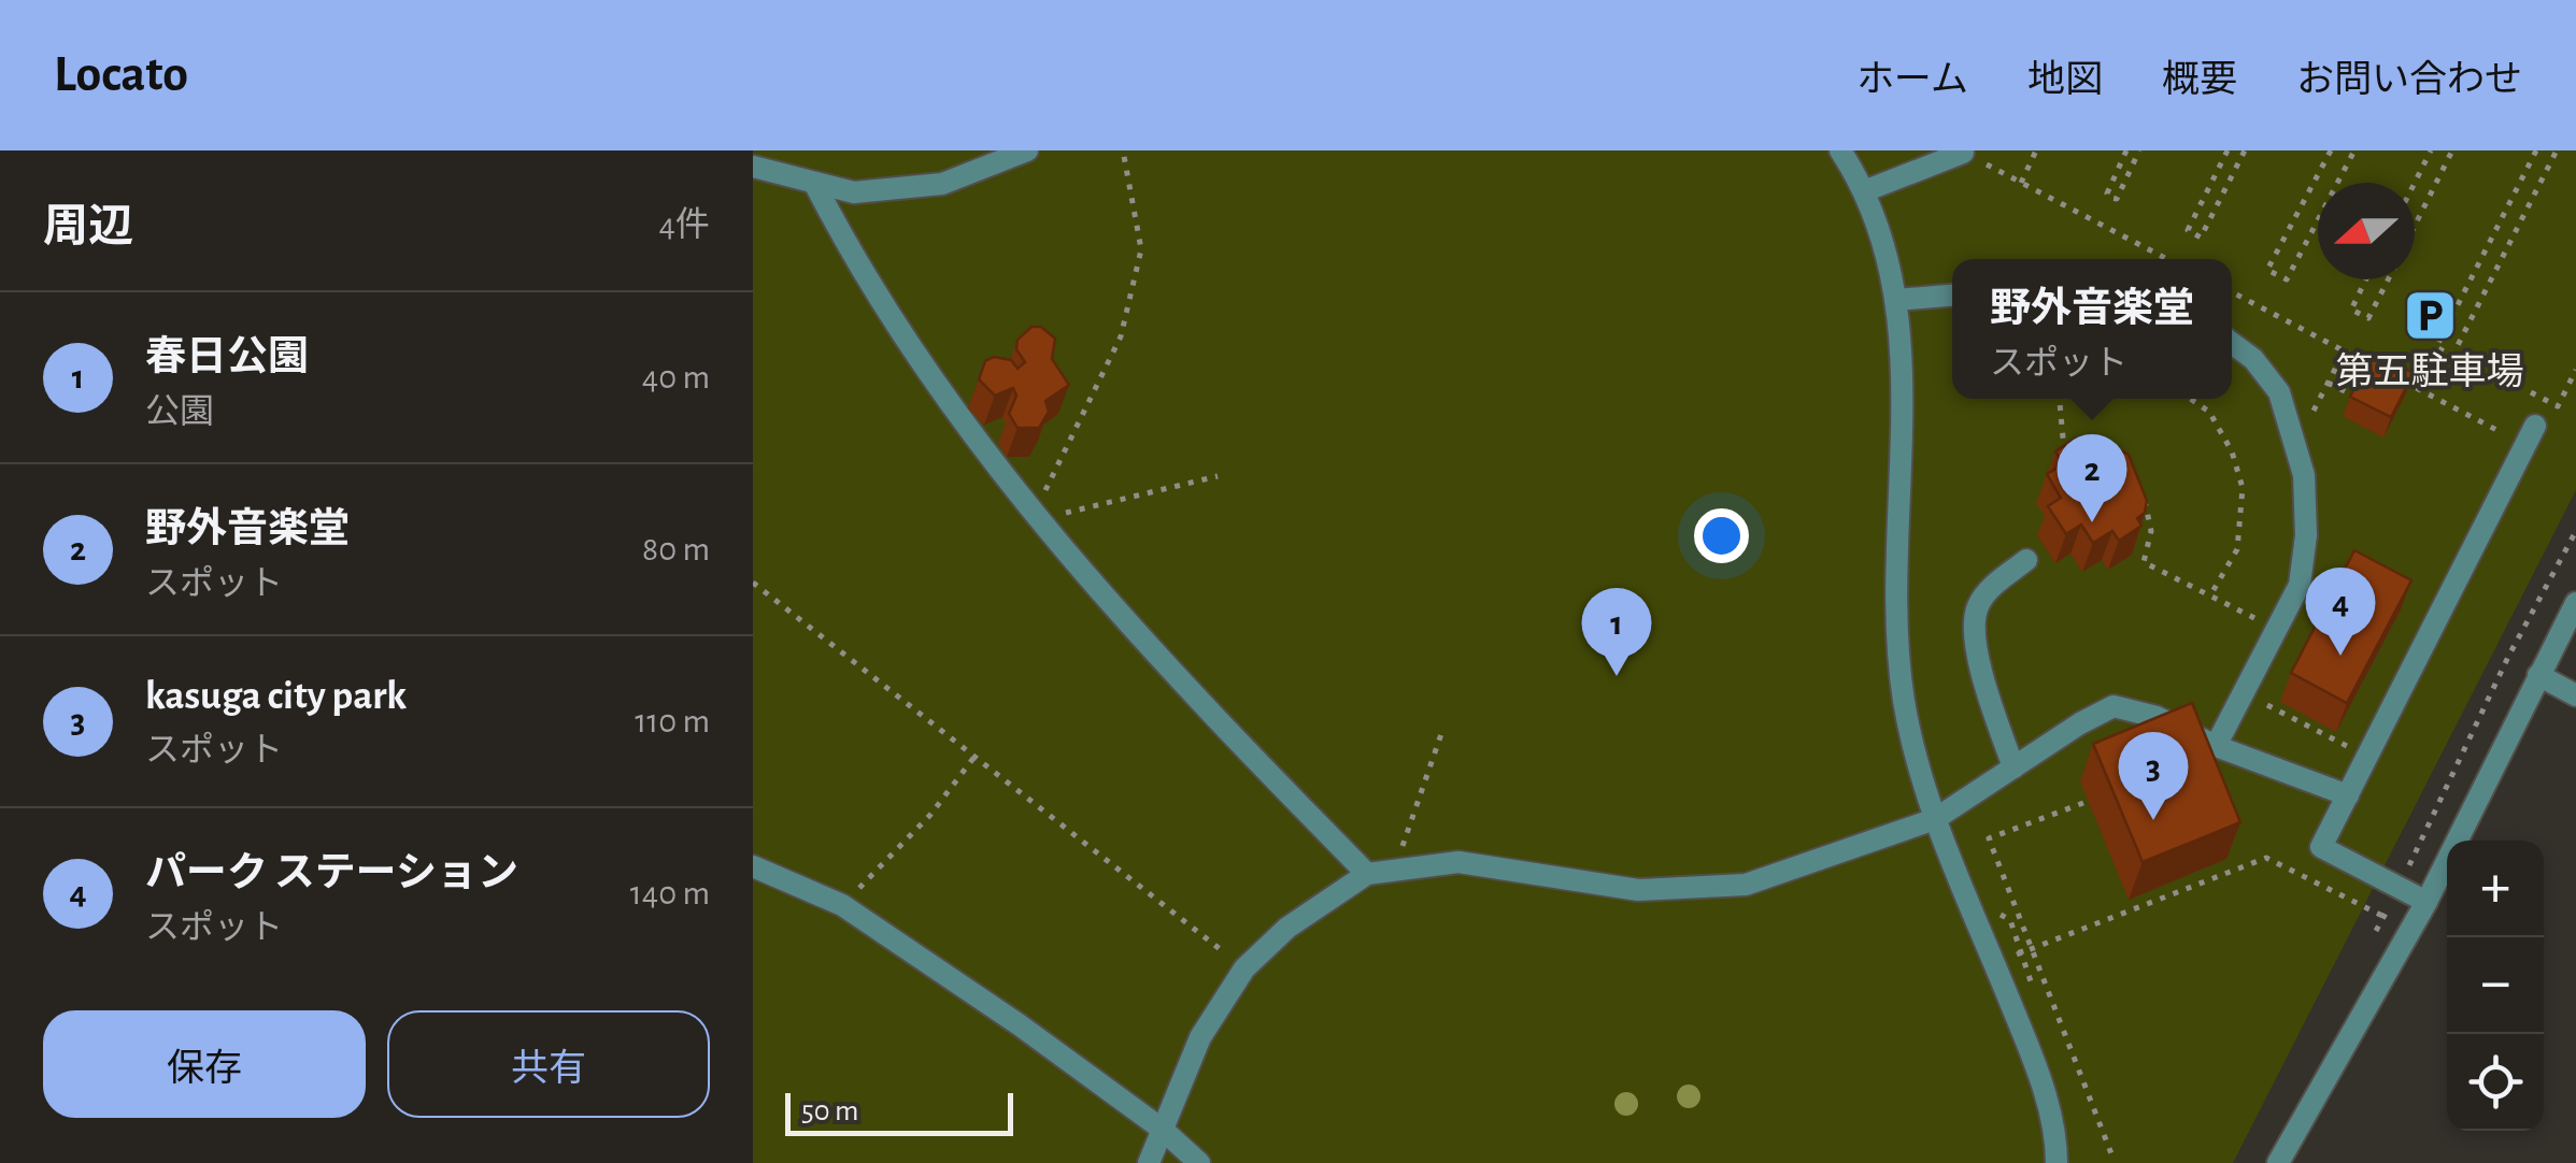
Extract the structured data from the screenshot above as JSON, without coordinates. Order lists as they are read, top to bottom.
{
  "places": {
    "parking": ["第五駐車場"]
  },
  "scale_bar": "50 m",
  "north": "left",
  "page": {
    "header": "Locato",
    "nav": [
      "ホーム",
      "地図",
      "概要",
      "お問い合わせ"
    ],
    "heading": ["周辺", "4件"],
    "popup": ["野外音楽堂", "スポット"],
    "list": [
      {
        "mark": "1",
        "name": "春日公園",
        "note": "公園",
        "value": "40 m"
      },
      {
        "mark": "2",
        "name": "野外音楽堂",
        "note": "スポット",
        "value": "80 m"
      },
      {
        "mark": "3",
        "name": "kasuga city park",
        "note": "スポット",
        "value": "110 m"
      },
      {
        "mark": "4",
        "name": "パーク ステーション",
        "note": "スポット",
        "value": "140 m"
      }
    ],
    "pins": [
      "2",
      "4",
      "1",
      "3"
    ],
    "map_buttons": ["+", "−"],
    "buttons": ["保存", "共有"],
    "scale": "50 m"
  }
}
